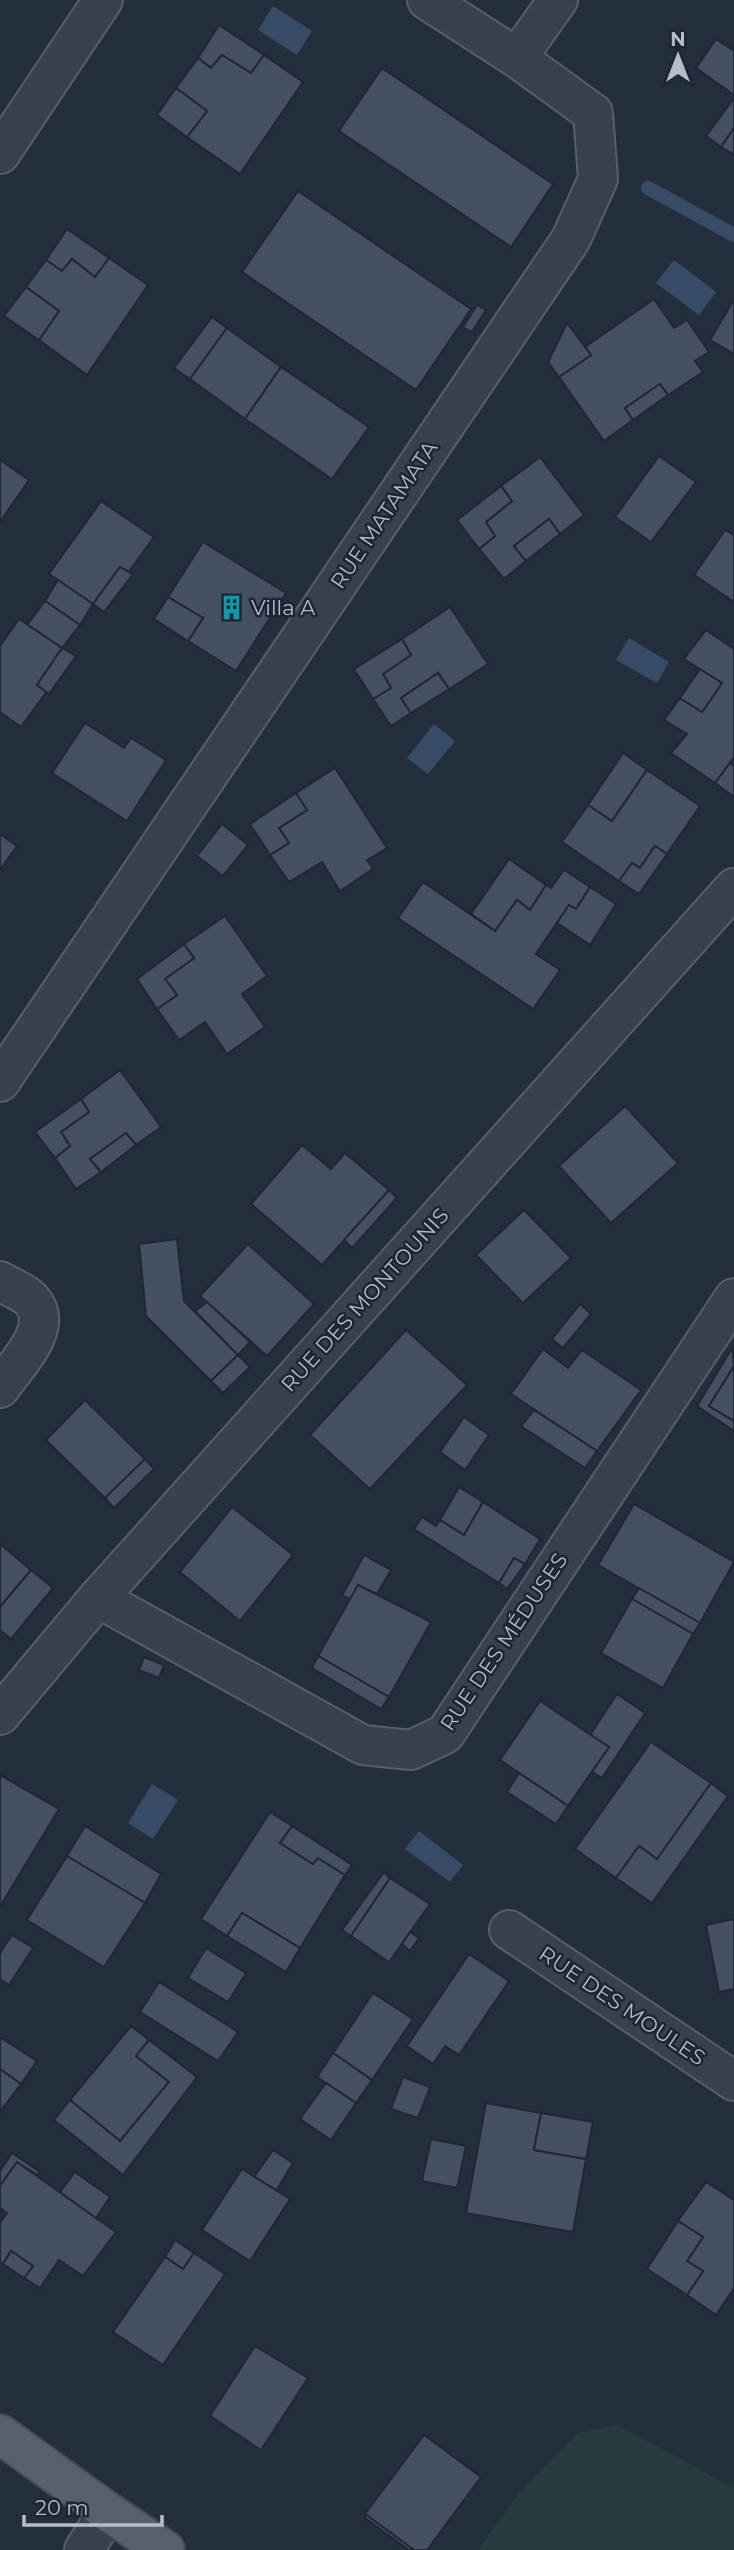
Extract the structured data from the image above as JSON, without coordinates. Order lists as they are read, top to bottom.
{
  "streets": {
    "street": [
      "RUE MATAMATA",
      "RUE DES MONTOUNIS",
      "RUE DES MÉDUSES",
      "RUE DES MOULES"
    ]
  },
  "crossings": [
    ["RUE DES MONTOUNIS", "RUE DES MÉDUSES"]
  ],
  "places": {
    "building": ["Villa A"]
  },
  "scale_bar": "20 m",
  "north": "top"
}
